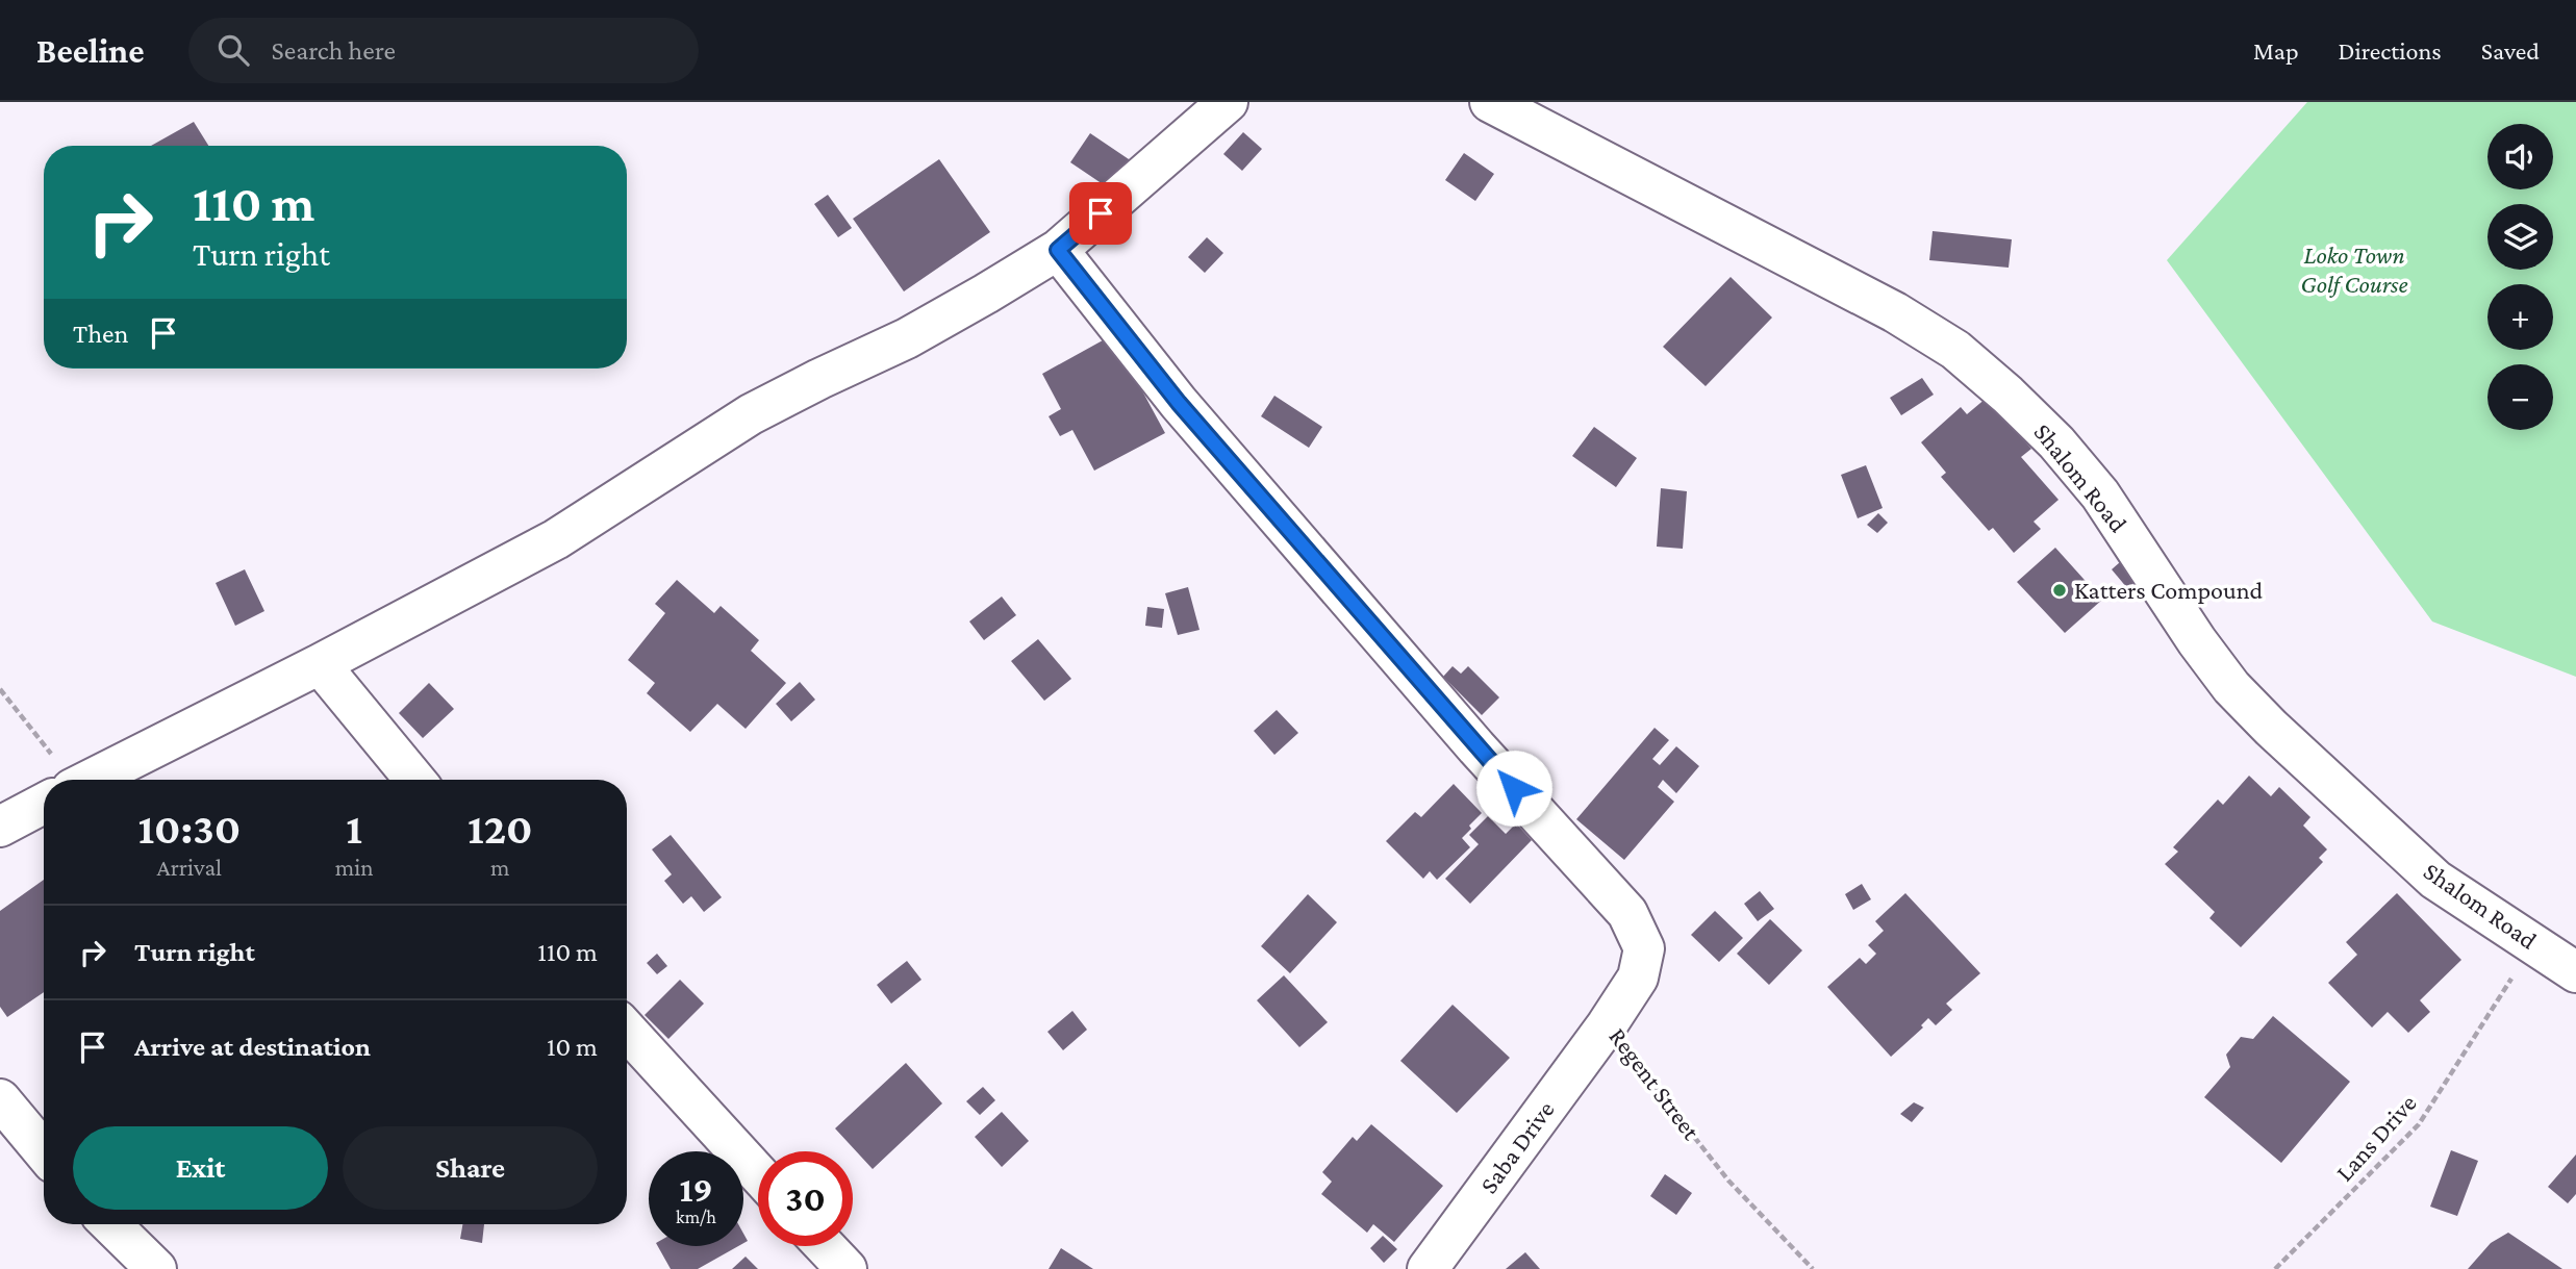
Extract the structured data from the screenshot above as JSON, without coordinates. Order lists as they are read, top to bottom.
{
  "streets": {
    "street": ["Shalom Road", "Regent Street", "Saba Drive"],
    "path": ["Lans Drive"]
  },
  "crossings": [
    ["Shalom Road", "Lans Drive"],
    ["Regent Street", "Saba Drive"]
  ],
  "parks": ["Loko Town Golf Course"],
  "places": ["Katters Compound"],
  "page": {
    "header": "Beeline",
    "search": "Search here",
    "nav": ["Map", "Directions", "Saved"],
    "map_buttons": ["+", "−"],
    "turn": ["110 m", "Turn right"],
    "then": "Then",
    "eta": [
      "10:30",
      "Arrival",
      "1",
      "min",
      "120",
      "m"
    ],
    "list": [
      {
        "name": "Turn right",
        "value": "110 m"
      },
      {
        "name": "Arrive at destination",
        "value": "10 m"
      }
    ],
    "buttons": ["Exit", "Share"],
    "speed": "19 km/h",
    "limit": "30"
  }
}
